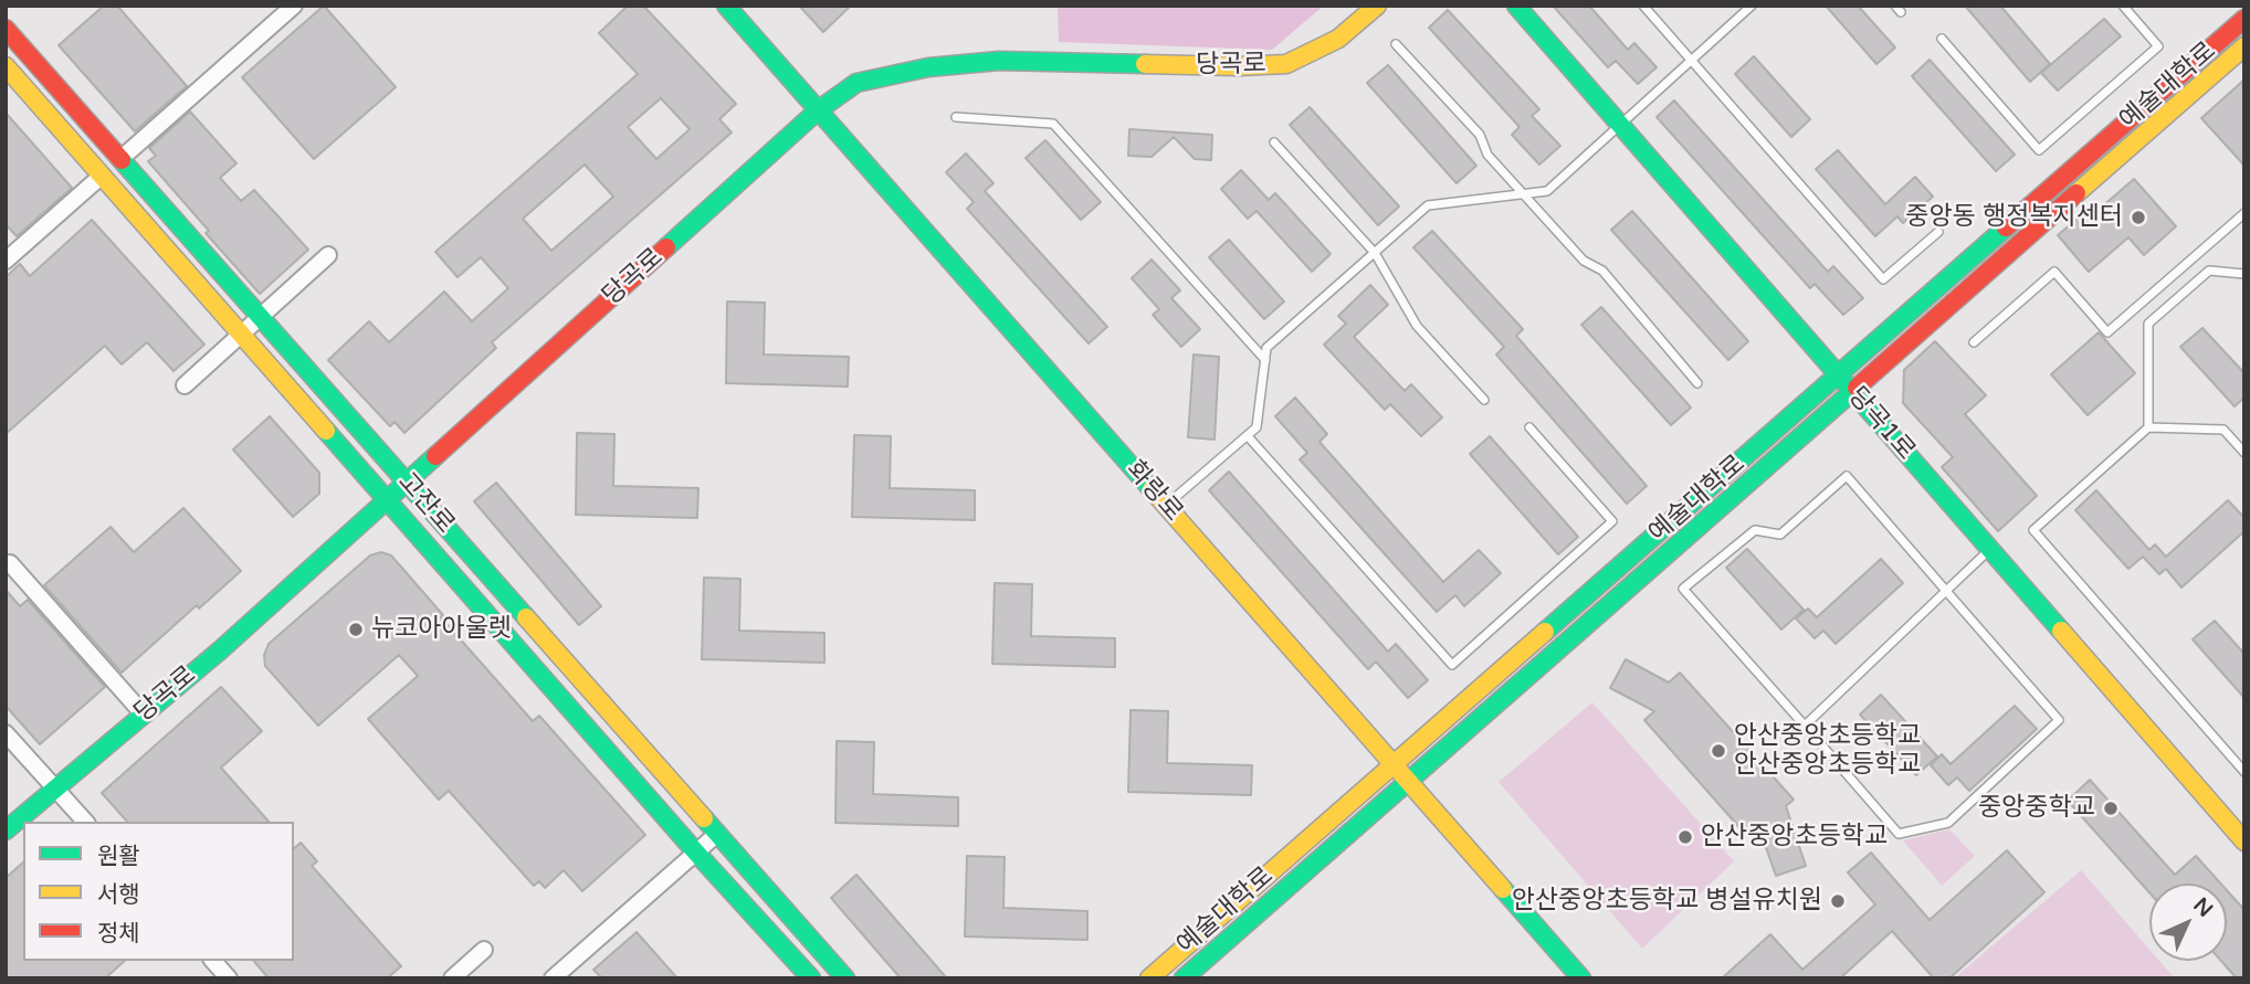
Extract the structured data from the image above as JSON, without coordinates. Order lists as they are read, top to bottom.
{
  "streets": {
    "street": [
      "당곡로",
      "예술대학로",
      "당곡1로",
      "화랑로",
      "고잔로"
    ]
  },
  "crossings": [
    ["당곡로", "화랑로"],
    ["당곡로", "고잔로"],
    ["예술대학로", "당곡1로"],
    ["예술대학로", "화랑로"]
  ],
  "places": [
    "중앙동 행정복지센터",
    "뉴코아아울렛",
    "안산중앙초등학교 안산중앙초등학교",
    "중앙중학교",
    "안산중앙초등학교",
    "안산중앙초등학교 병설유치원"
  ],
  "legend": ["원활", "서행", "정체"],
  "north": "top right"
}
